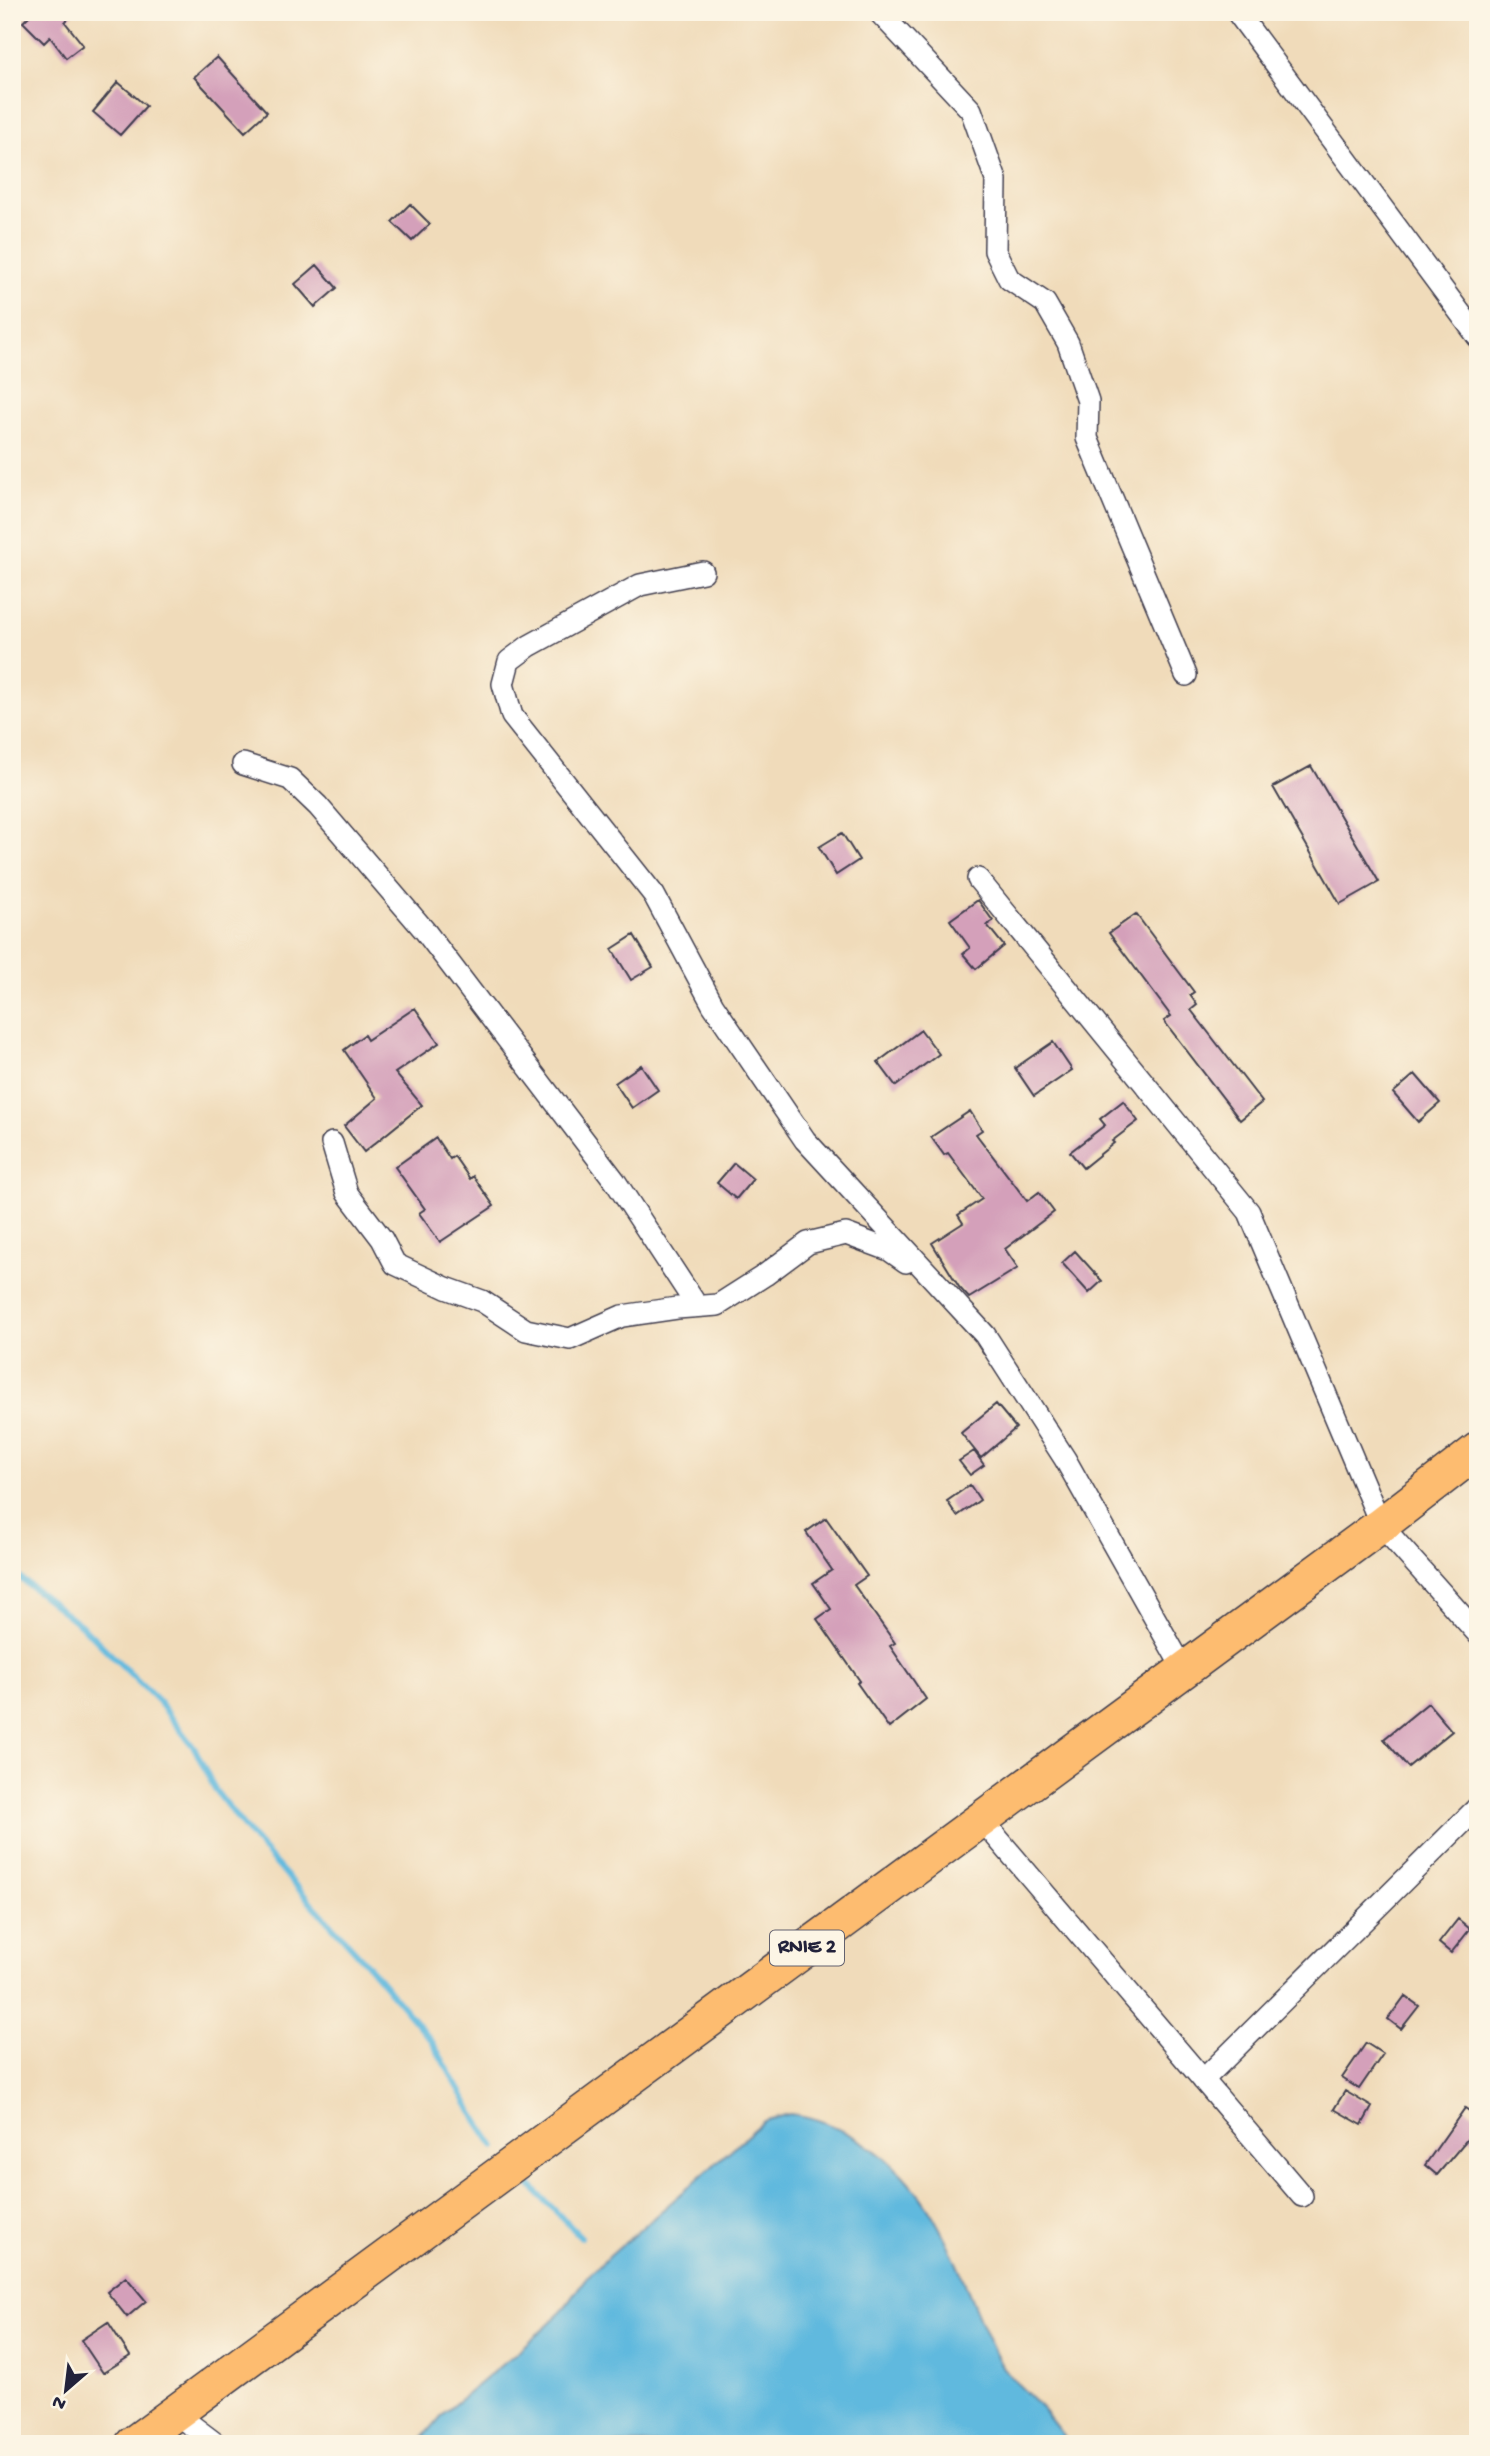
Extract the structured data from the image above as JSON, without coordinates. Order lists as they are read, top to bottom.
{
  "streets": {
    "main road": ["RNIE 2"]
  },
  "north": "bottom left"
}
